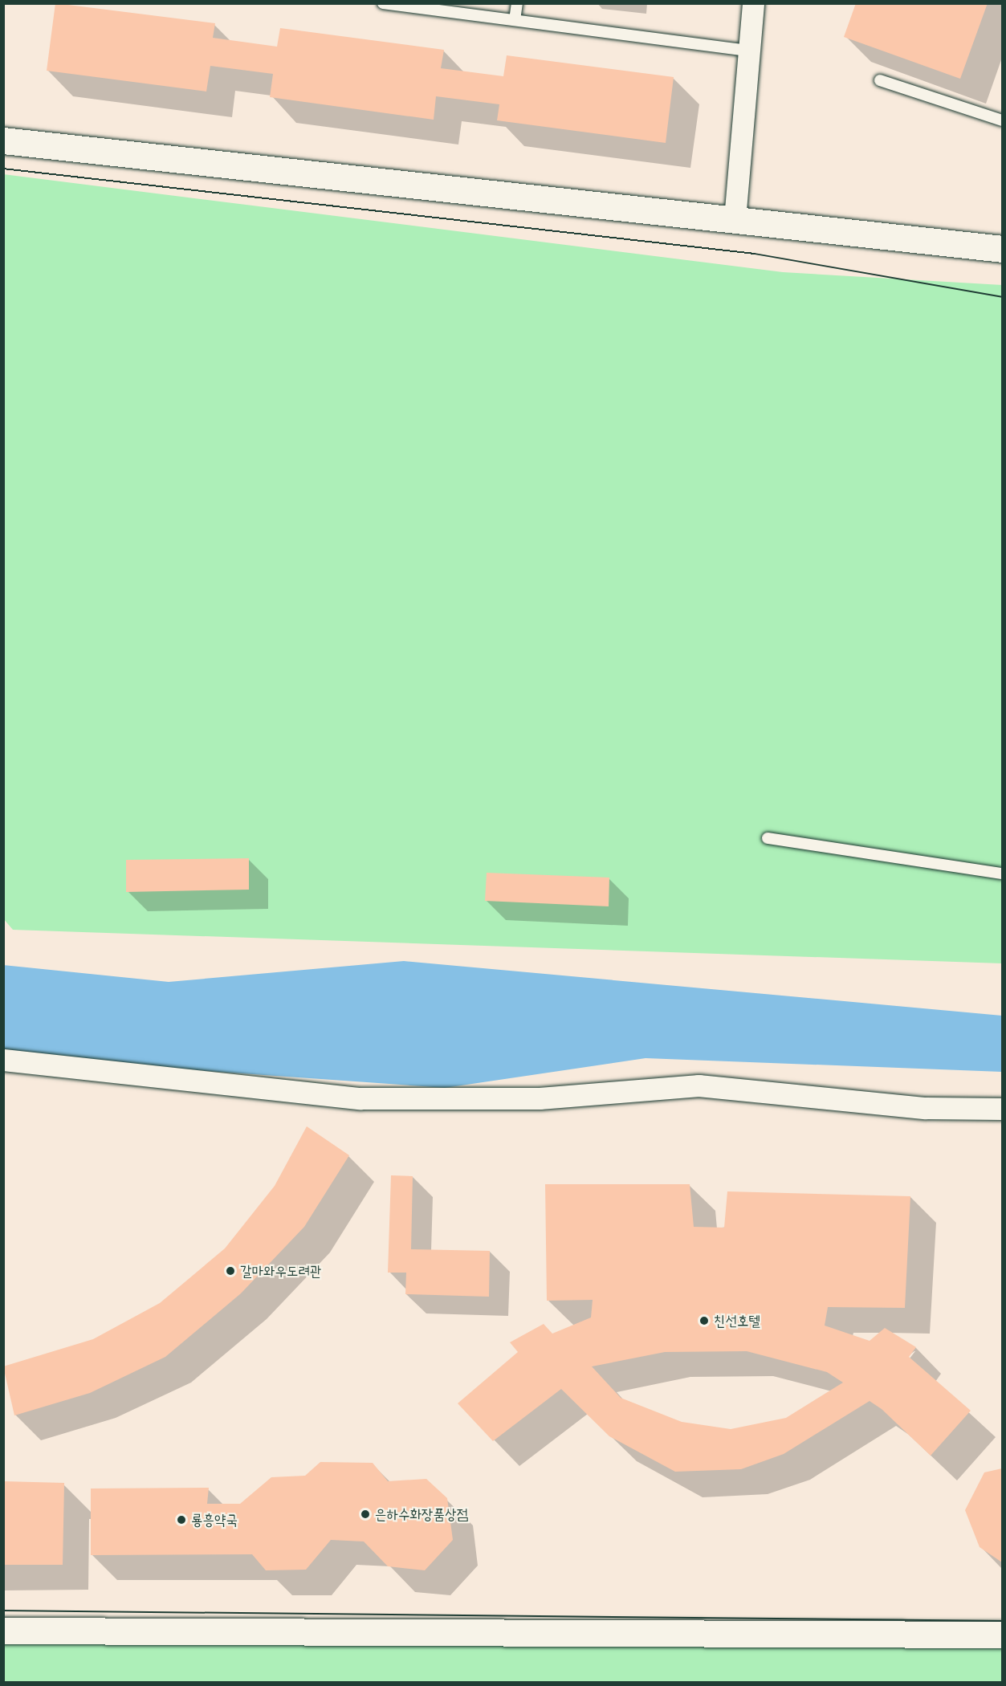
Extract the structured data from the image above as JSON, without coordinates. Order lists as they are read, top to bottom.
{
  "places": [
    "갈마와우도려관",
    "친선호텔",
    "은하수화장품상점",
    "룡흥약국"
  ]
}
